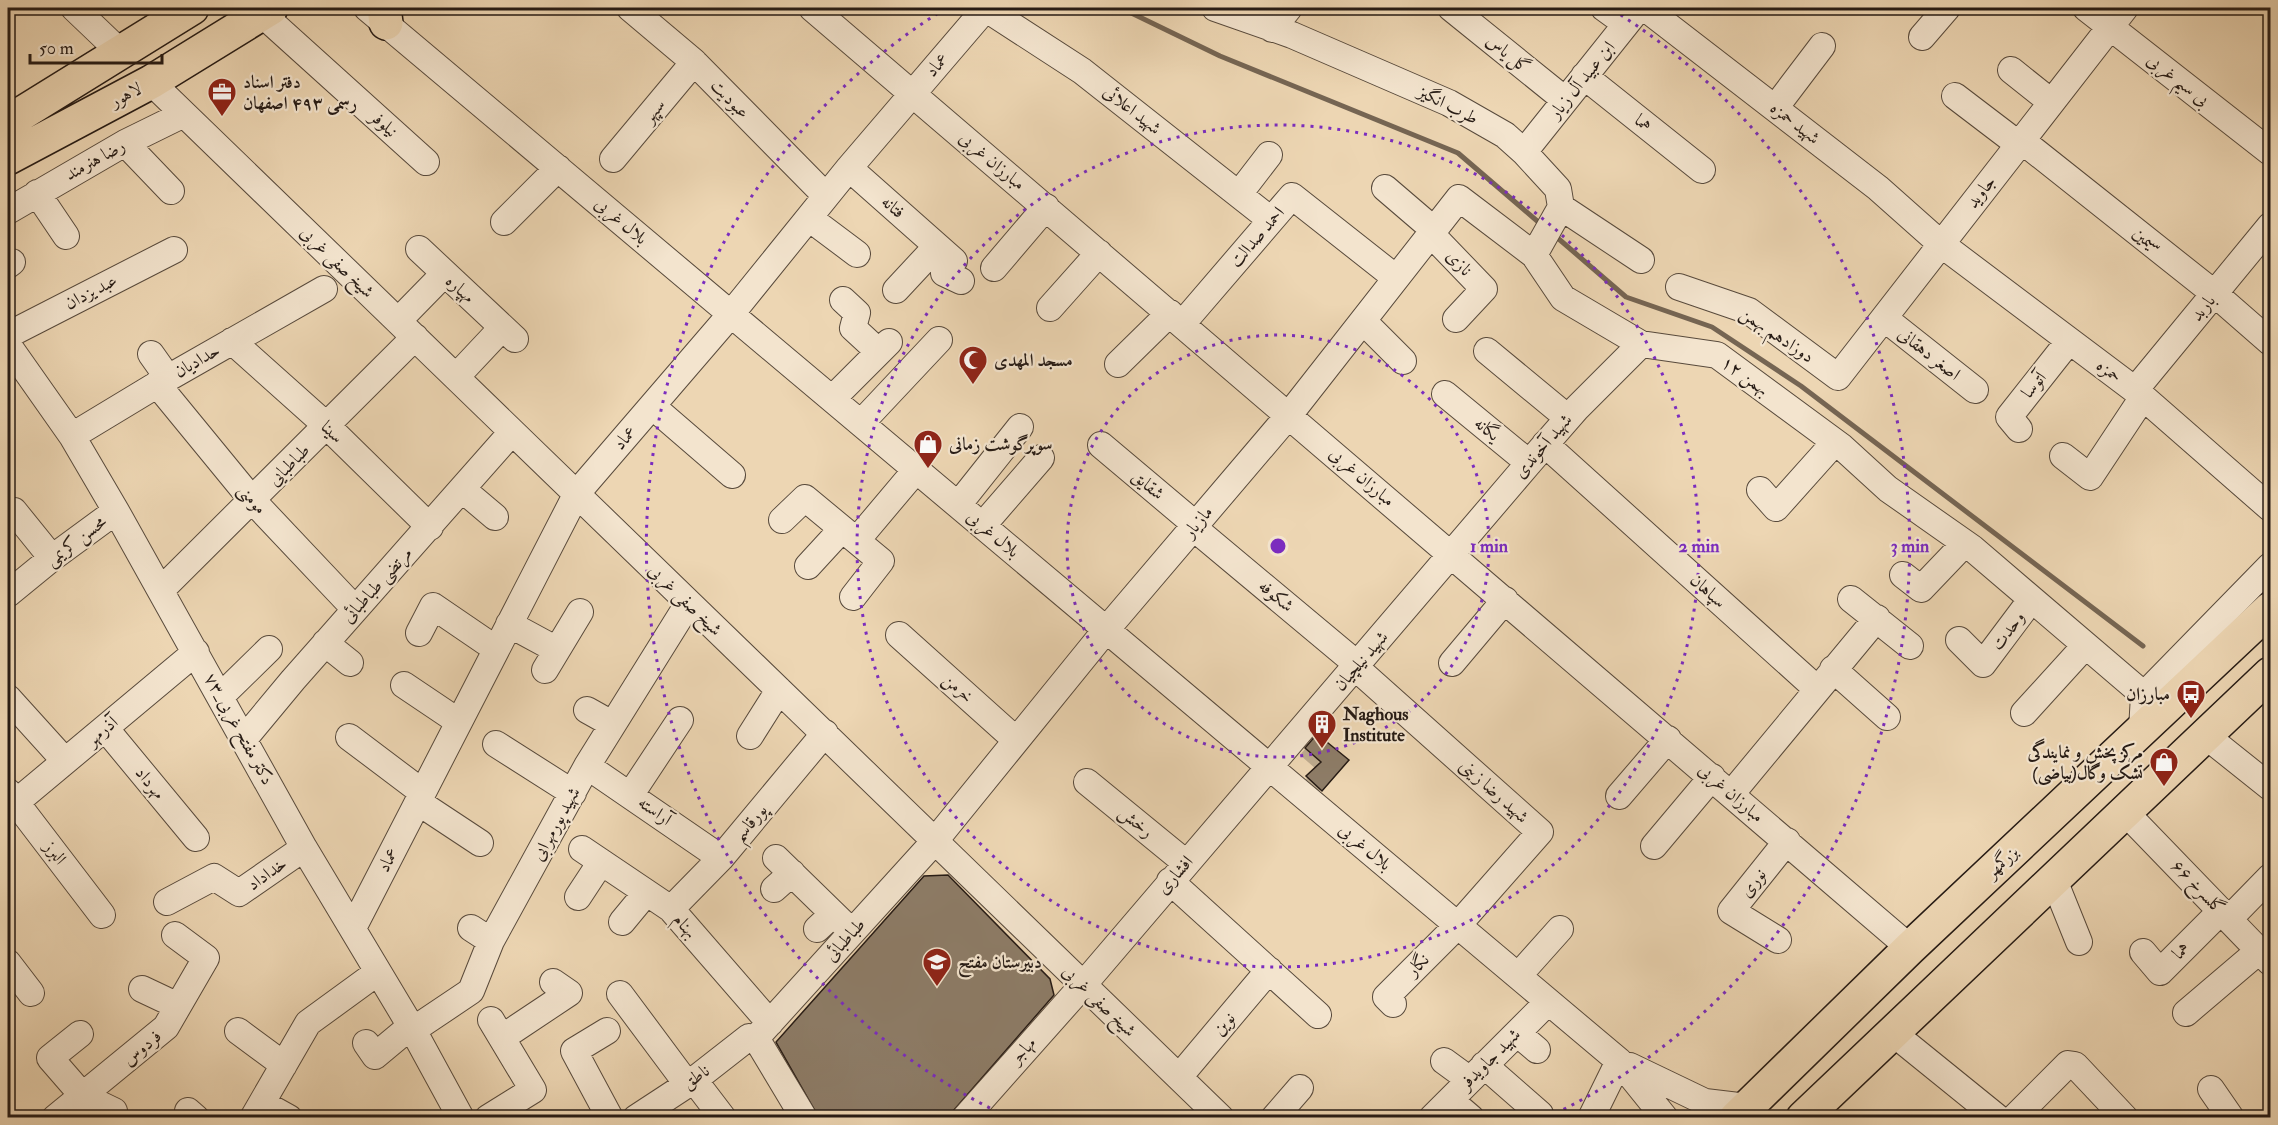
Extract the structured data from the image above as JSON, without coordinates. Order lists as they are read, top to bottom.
{
  "streets": {
    "main road": ["لاهور", "بزرگمهر"],
    "street": [
      "گل یاس",
      "عماد",
      "ابن عبید آل زیار",
      "بی سیم غربی",
      "عبودیت",
      "طرب انگیز",
      "شهید اعلائی",
      "سپهر",
      "هما",
      "شهید حمزه",
      "نیلوفر",
      "رضا هنرمند",
      "مبارزان غربی",
      "جاوید",
      "فتانه",
      "بلال غربی",
      "احمد صدالت",
      "سیمین",
      "شیخ صفی غربی",
      "نازی",
      "مهپاره",
      "عبد یزدان",
      "باربد",
      "دوزادهم بهمن",
      "اصغر دهقانی",
      "حدادیان",
      "حمزه",
      "۱۲ بهمن",
      "آتوسا",
      "یگانه",
      "سینا",
      "شهید آخوندی",
      "طباطبایی",
      "شقایق",
      "مومنی",
      "مازیار",
      "محسن کریمی",
      "مرتضی طباطبائی",
      "سپاهان",
      "شکوفه",
      "وحدت",
      "شهید نیلچیان",
      "خرمن",
      "۷۳_دکتر مفتح غربی",
      "آذرمهر",
      "مهرداد",
      "شهید رضا زینی",
      "آراسته",
      "رخش",
      "پورقاسم",
      "شهید پورمهرابی",
      "البرز",
      "خداداد",
      "افشاری",
      "نوری",
      "گلسرخ ۶۶",
      "بهنام",
      "طباطبائی",
      "نگار",
      "نوین",
      "فردوس",
      "مهاجر",
      "شهید جاویدفر",
      "ناطق"
    ]
  },
  "crossings": [
    ["گل یاس", "ابن عبید آل زیار"],
    ["عماد", "عبودیت"],
    ["عماد", "شهید اعلائی"],
    ["عماد", "مبارزان غربی"],
    ["عماد", "فتانه"],
    ["عماد", "بلال غربی"],
    ["عماد", "شیخ صفی غربی"],
    ["عماد", "۷۳_دکتر مفتح غربی"],
    ["ابن عبید آل زیار", "طرب انگیز"],
    ["ابن عبید آل زیار", "هما"],
    ["ابن عبید آل زیار", "شهید حمزه"],
    ["بی سیم غربی", "جاوید"],
    ["لاهور", "نیلوفر"],
    ["لاهور", "شیخ صفی غربی"],
    ["عبودیت", "سپهر"],
    ["شهید اعلائی", "احمد صدالت"],
    ["هما", "گلسرخ ۶۶"],
    ["شهید حمزه", "جاوید"],
    ["شهید حمزه", "حمزه"],
    ["رضا هنرمند", "شیخ صفی غربی"],
    ["مبارزان غربی", "احمد صدالت"],
    ["مبارزان غربی", "شهید آخوندی"],
    ["مبارزان غربی", "مازیار"],
    ["مبارزان غربی", "شهید نیلچیان"],
    ["مبارزان غربی", "بزرگمهر"],
    ["مبارزان غربی", "نوری"],
    ["جاوید", "سیمین"],
    ["جاوید", "دوزادهم بهمن"],
    ["جاوید", "اصغر دهقانی"],
    ["جاوید", "حمزه"],
    ["بلال غربی", "مازیار"],
    ["بلال غربی", "شهید نیلچیان"],
    ["بلال غربی", "شهید رضا زینی"],
    ["بلال غربی", "افشاری"],
    ["بلال غربی", "نگار"],
    ["بلال غربی", "شهید جاویدفر"],
    ["احمد صدالت", "مازیار"],
    ["سیمین", "باربد"],
    ["شیخ صفی غربی", "مهپاره"],
    ["شیخ صفی غربی", "طباطبایی"],
    ["شیخ صفی غربی", "مازیار"],
    ["شیخ صفی غربی", "مرتضی طباطبائی"],
    ["شیخ صفی غربی", "پورقاسم"],
    ["شیخ صفی غربی", "شهید پورمهرابی"],
    ["شیخ صفی غربی", "افشاری"],
    ["شیخ صفی غربی", "طباطبائی"],
    ["شیخ صفی غربی", "نوین"],
    ["شیخ صفی غربی", "مهاجر"],
    ["نازی", "مازیار"],
    ["مهپاره", "طباطبایی"],
    ["باربد", "حمزه"],
    ["حدادیان", "سینا"],
    ["حدادیان", "مومنی"],
    ["حدادیان", "۷۳_دکتر مفتح غربی"],
    ["حمزه", "آتوسا"],
    ["۱۲ بهمن", "شهید آخوندی"],
    ["۱۲ بهمن", "مازیار"],
    ["۱۲ بهمن", "وحدت"],
    ["یگانه", "شهید آخوندی"],
    ["یگانه", "سپاهان"],
    ["سینا", "طباطبایی"],
    ["سینا", "مرتضی طباطبائی"],
    ["شهید آخوندی", "سپاهان"],
    ["شهید آخوندی", "شهید نیلچیان"],
    ["طباطبایی", "مومنی"],
    ["طباطبایی", "۷۳_دکتر مفتح غربی"],
    ["شقایق", "مازیار"],
    ["شقایق", "شکوفه"],
    ["مومنی", "مرتضی طباطبائی"],
    ["مازیار", "شکوفه"],
    ["مازیار", "خرمن"],
    ["مازیار", "طباطبائی"],
    ["محسن کریمی", "۷۳_دکتر مفتح غربی"],
    ["مرتضی طباطبائی", "۷۳_دکتر مفتح غربی"],
    ["شکوفه", "شهید نیلچیان"],
    ["شکوفه", "شهید رضا زینی"],
    ["شهید نیلچیان", "شهید رضا زینی"],
    ["شهید نیلچیان", "افشاری"],
    ["۷۳_دکتر مفتح غربی", "آذرمهر"],
    ["۷۳_دکتر مفتح غربی", "شهید پورمهرابی"],
    ["۷۳_دکتر مفتح غربی", "خداداد"],
    ["آذرمهر", "مهرداد"],
    ["آذرمهر", "البرز"],
    ["شهید رضا زینی", "نگار"],
    ["آراسته", "پورقاسم"],
    ["آراسته", "شهید پورمهرابی"],
    ["رخش", "افشاری"],
    ["پورقاسم", "بهنام"],
    ["افشاری", "مهاجر"],
    ["بهنام", "طباطبائی"],
    ["بهنام", "ناطق"],
    ["طباطبائی", "ناطق"]
  ],
  "places": {
    "office": ["دفتر اسناد رسمی ۴۹۳ اصفهان"],
    "mosque": ["مسجد المهدی"],
    "shop": ["سوپرگوشت زمانی", "مرکز پخش و نمایندگی تشک وگال(بیاضی)"],
    "bus stop": ["مبارزان"],
    "building": ["Naghous Institute"],
    "school or university": ["دبیرستان مفتح"]
  },
  "scale_bar": "50 m",
  "rings": ["1 min", "2 min", "3 min"]
}
